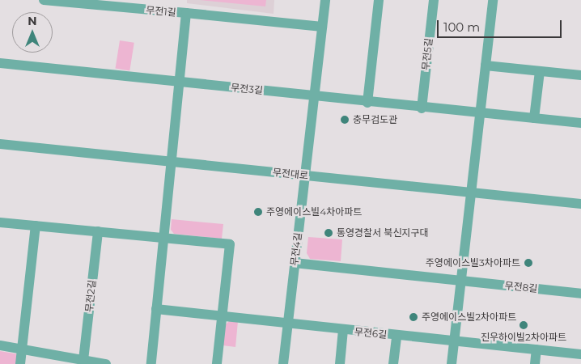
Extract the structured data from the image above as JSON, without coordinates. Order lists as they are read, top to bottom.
{
  "streets": {
    "street": [
      "무전1길",
      "무전5길",
      "무전3길",
      "무전대로",
      "무전4길",
      "무전8길",
      "무전2길",
      "무전6길"
    ]
  },
  "crossings": [
    ["무전1길", "무전3길"],
    ["무전1길", "무전대로"],
    ["무전대로", "무전4길"],
    ["무전4길", "무전8길"],
    ["무전4길", "무전6길"]
  ],
  "places": [
    "충무검도관",
    "주영에이스빌4차아파트",
    "통영경찰서 북신지구대",
    "주영에이스빌3차아파트",
    "주영에이스빌2차아파트",
    "진우하이빌2차아파트"
  ],
  "scale_bar": "100 m",
  "north": "top"
}
